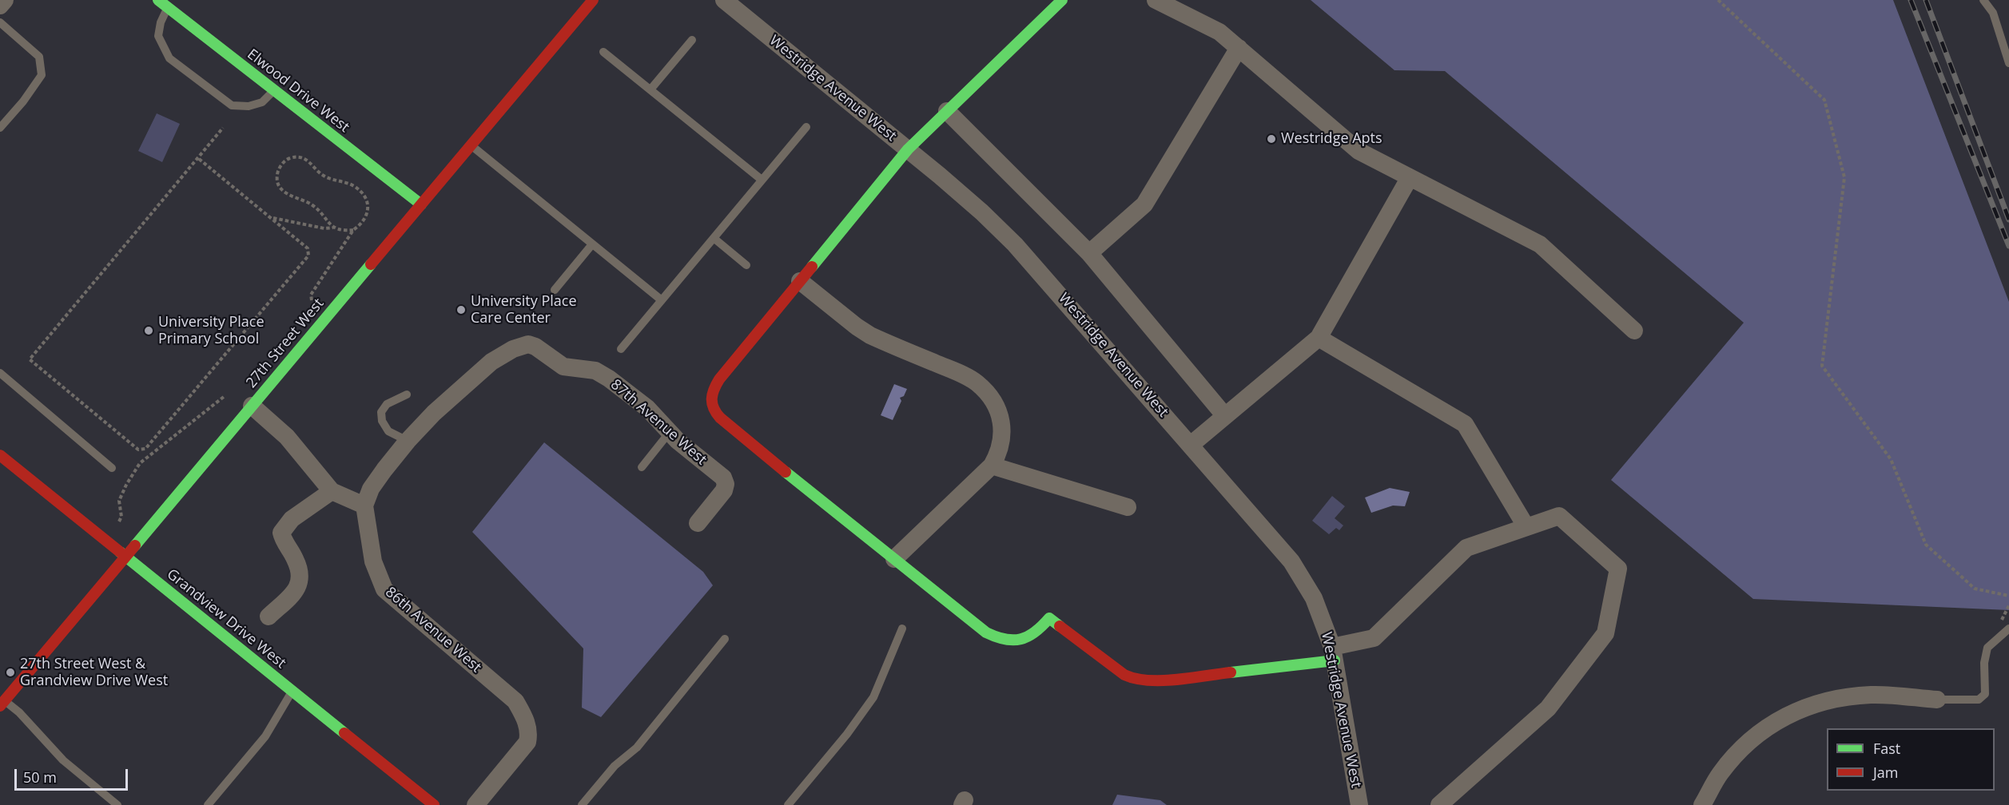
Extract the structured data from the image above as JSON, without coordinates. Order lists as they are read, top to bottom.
{
  "streets": {
    "street": [
      "Westridge Avenue West",
      "Elwood Drive West",
      "27th Street West",
      "87th Avenue West",
      "Grandview Drive West",
      "86th Avenue West"
    ]
  },
  "crossings": [
    ["Elwood Drive West", "27th Street West"],
    ["27th Street West", "Grandview Drive West"],
    ["87th Avenue West", "86th Avenue West"]
  ],
  "places": [
    "Westridge Apts",
    "University Place Care Center",
    "University Place Primary School",
    "27th Street West & Grandview Drive West"
  ],
  "legend": ["Fast", "Jam"],
  "scale_bar": "50 m"
}
